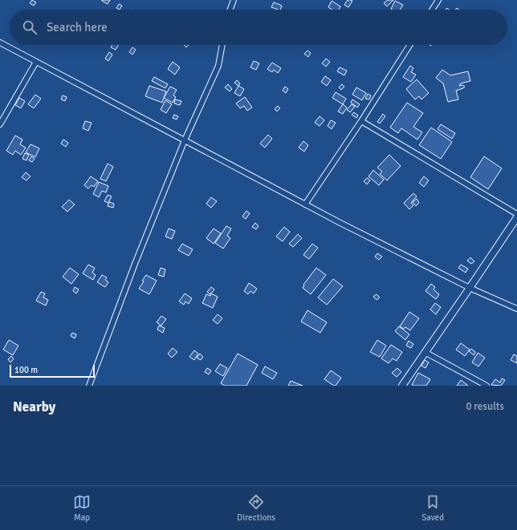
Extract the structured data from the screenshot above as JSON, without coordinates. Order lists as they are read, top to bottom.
{
  "scale_bar": "100 m",
  "page": {
    "search": "Search here",
    "scale": "100 m",
    "heading": ["Nearby", "0 results"],
    "nav": ["Map", "Directions", "Saved"]
  }
}
